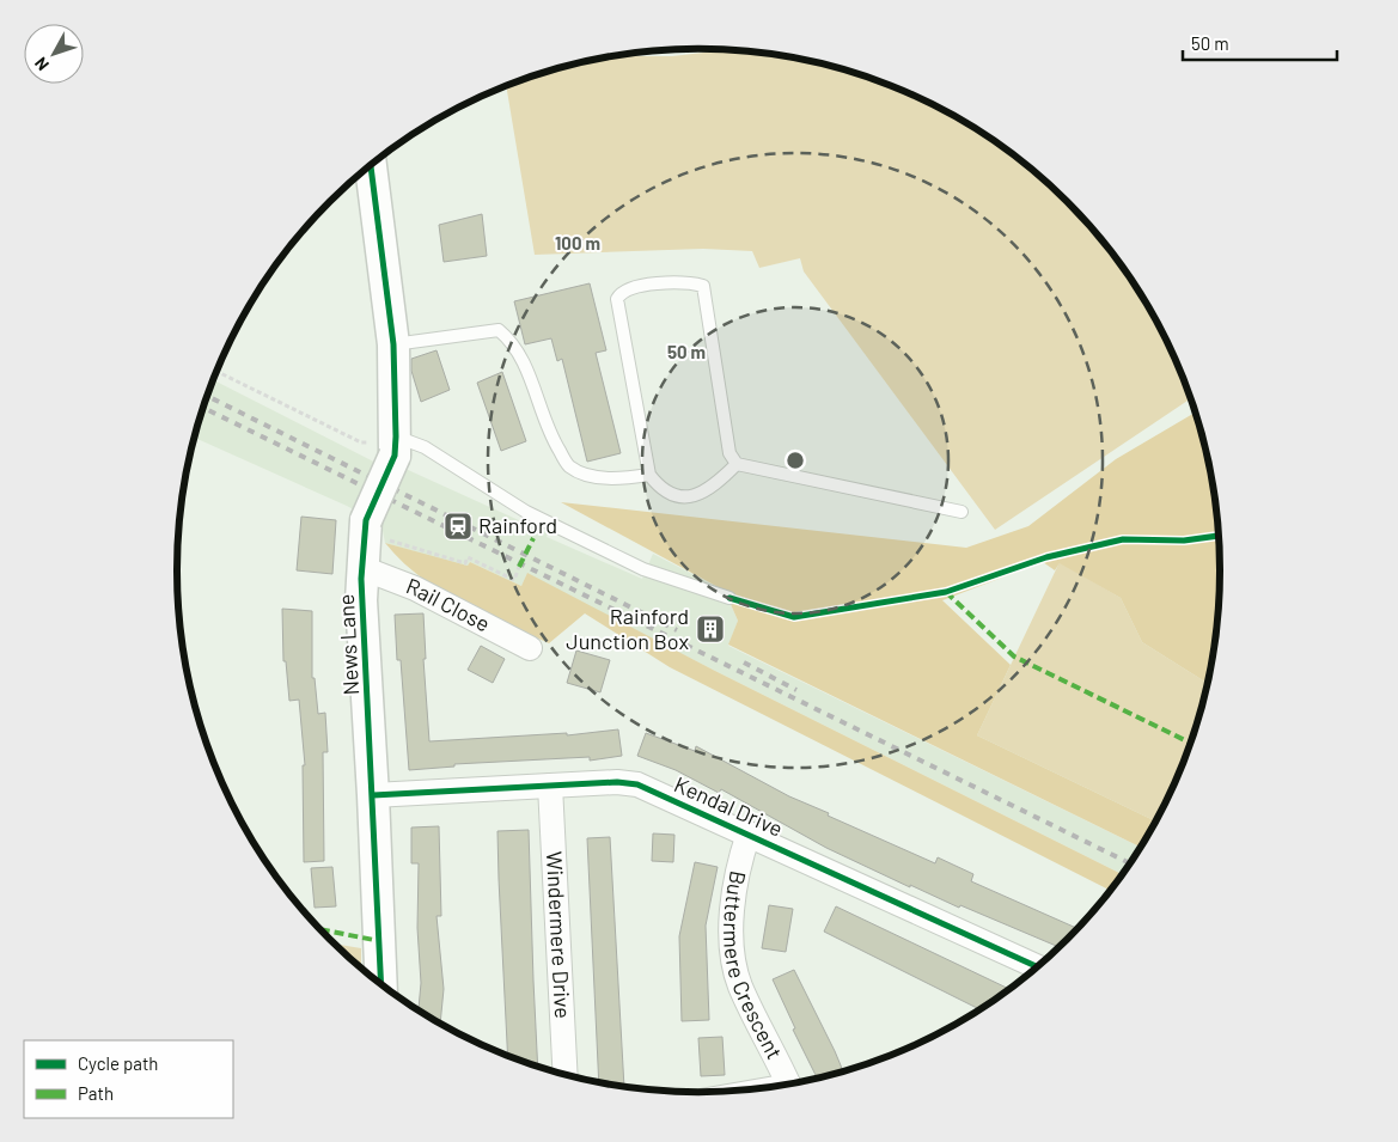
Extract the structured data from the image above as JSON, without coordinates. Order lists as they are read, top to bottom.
{
  "streets": {
    "street": [
      "Rail Close",
      "News Lane",
      "Kendal Drive",
      "Windermere Drive",
      "Buttermere Crescent"
    ]
  },
  "crossings": [
    ["Rail Close", "News Lane"],
    ["News Lane", "Kendal Drive"],
    ["Kendal Drive", "Windermere Drive"],
    ["Kendal Drive", "Buttermere Crescent"]
  ],
  "places": {
    "station": ["Rainford"],
    "building": ["Rainford Junction Box"]
  },
  "legend": ["Cycle path", "Path"],
  "scale_bar": "50 m",
  "north": "bottom left",
  "rings": ["100 m", "50 m"]
}
